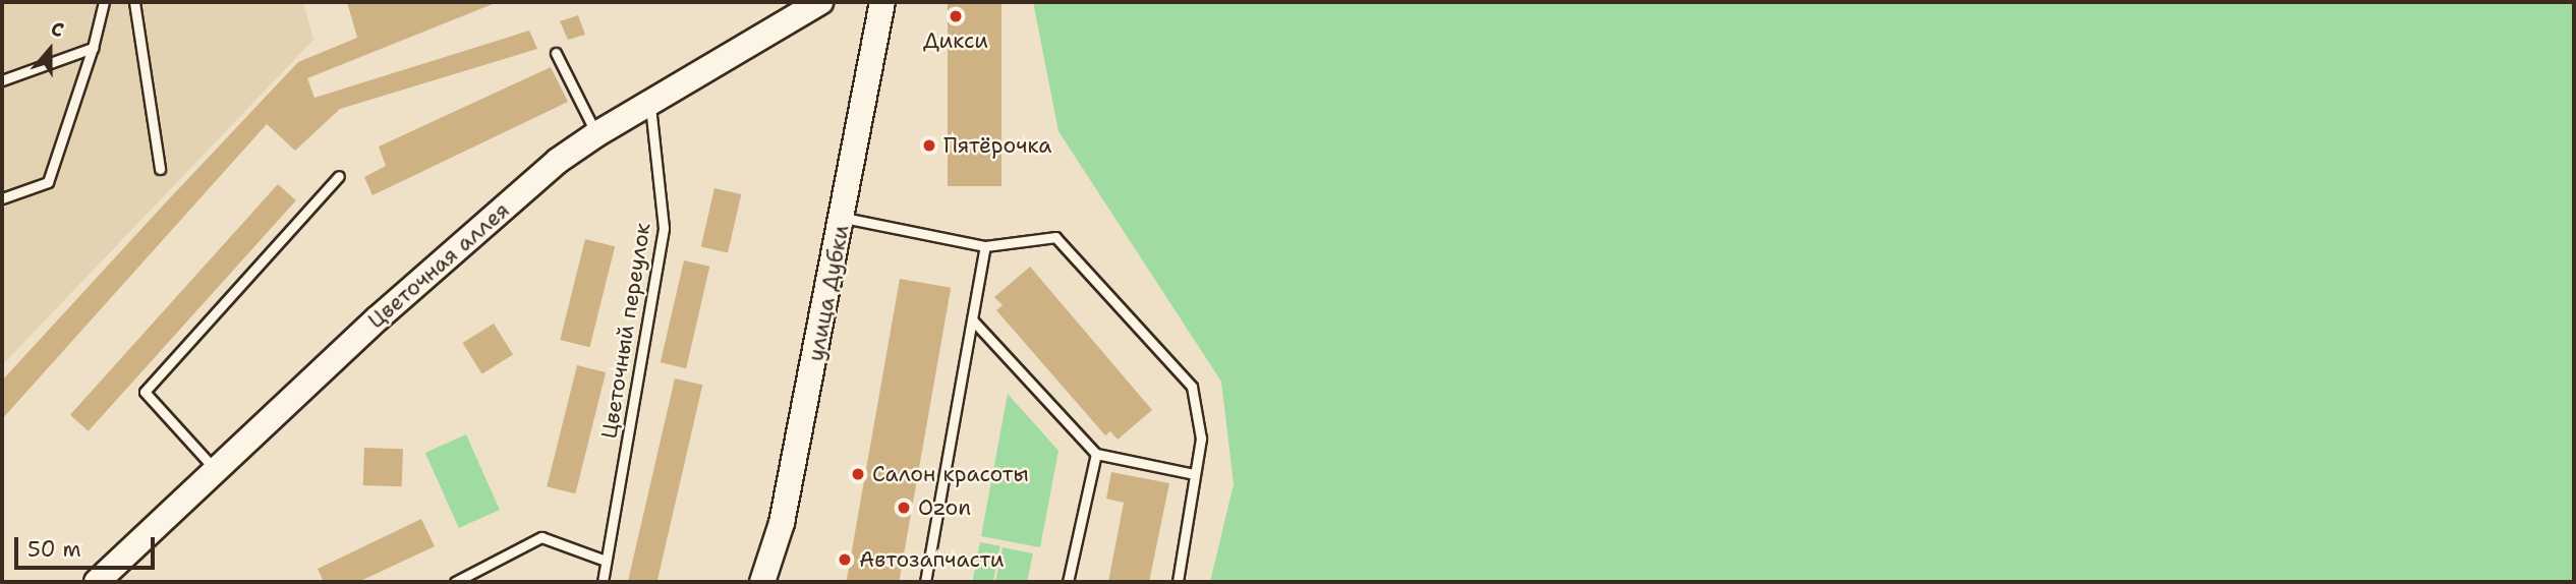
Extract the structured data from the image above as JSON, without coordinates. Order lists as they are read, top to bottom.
{
  "streets": {
    "street": ["Цветочная аллея", "улица Дубки"],
    "lane": ["Цветочный переулок"]
  },
  "crossings": [
    ["Цветочная аллея", "Цветочный переулок"]
  ],
  "places": [
    "Дикси",
    "Пятёрочка",
    "Салон красоты",
    "Ozon",
    "Автозапчасти"
  ],
  "scale_bar": "50 m",
  "north": "top"
}
